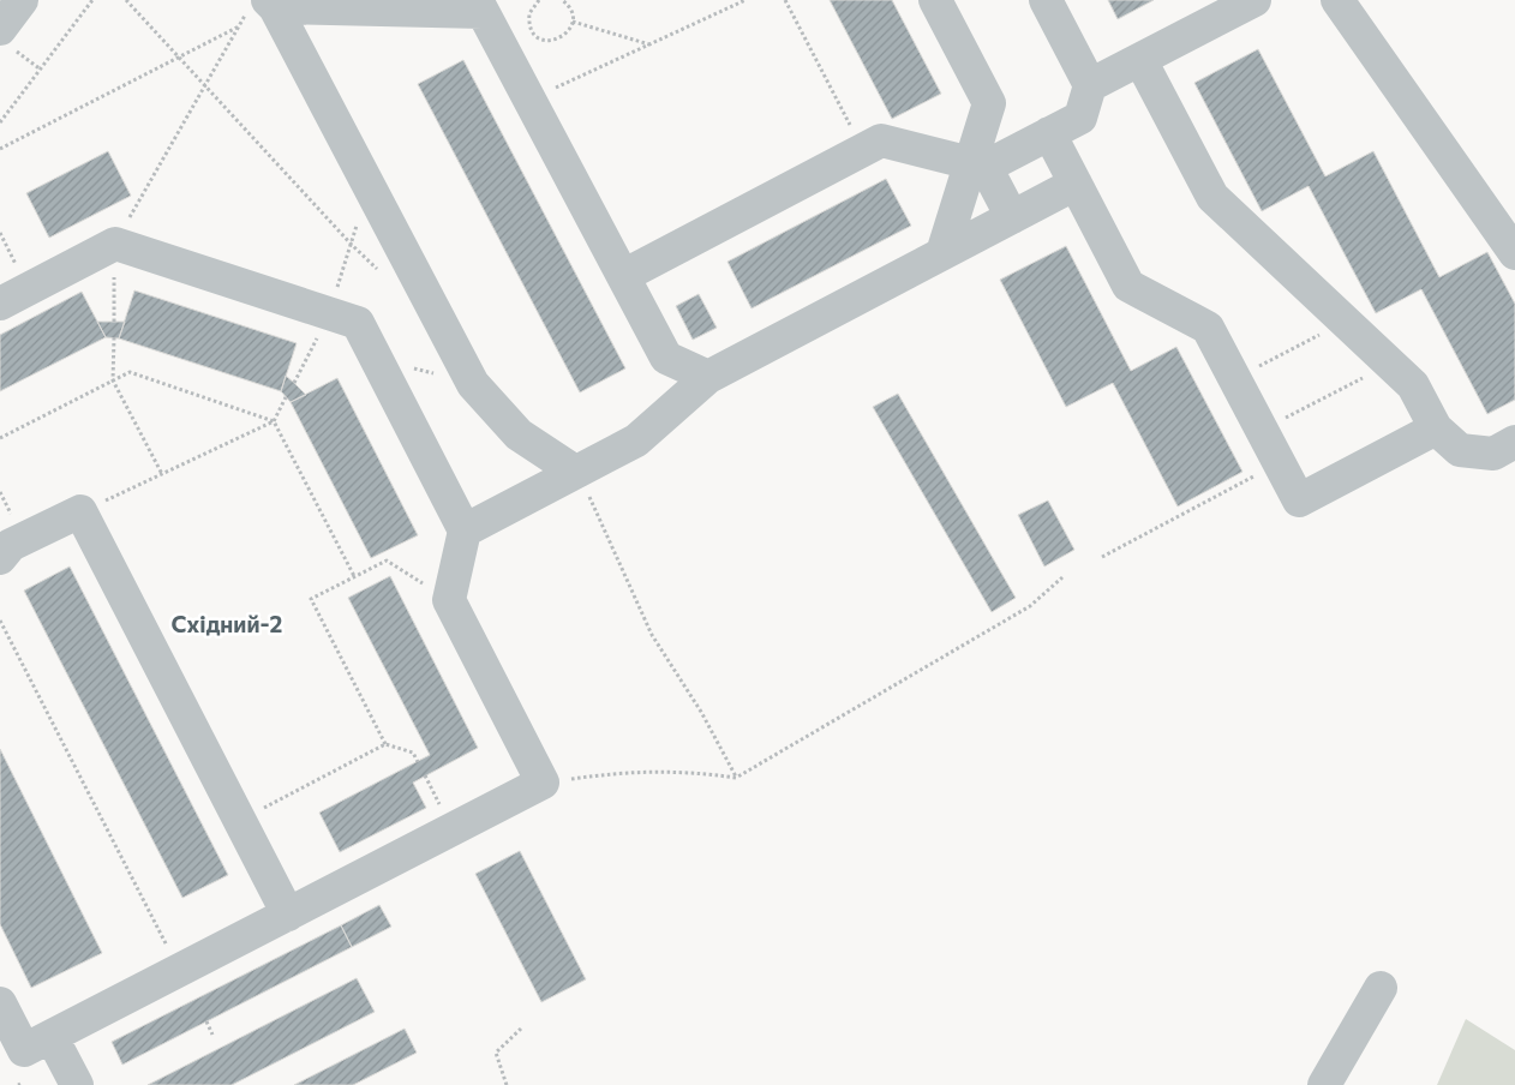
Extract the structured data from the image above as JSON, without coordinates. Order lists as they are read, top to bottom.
{
  "districts": ["Східний-2"]
}
